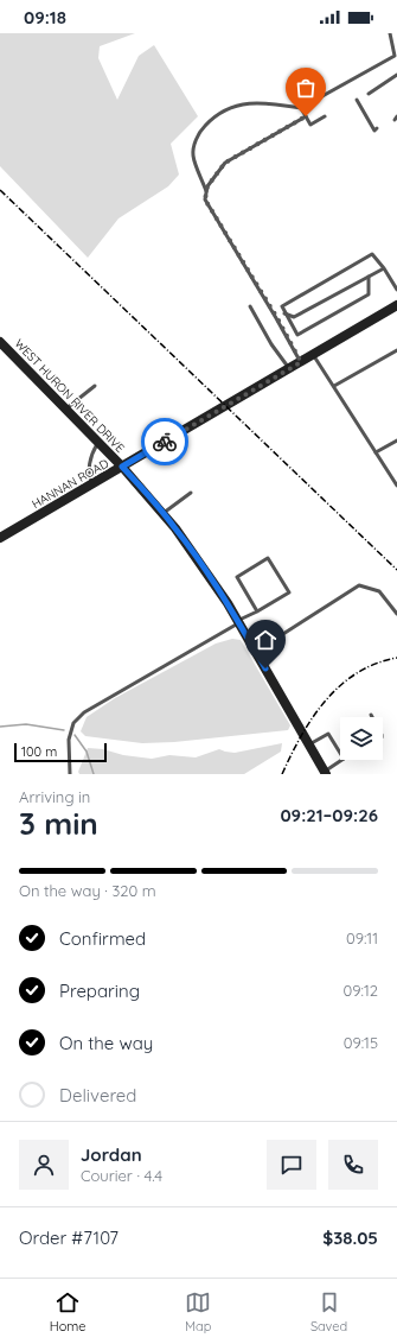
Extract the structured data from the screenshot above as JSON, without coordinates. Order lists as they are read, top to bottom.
{
  "streets": {
    "main road": ["WEST HURON RIVER DRIVE", "HANNAN ROAD"]
  },
  "crossings": [
    ["WEST HURON RIVER DRIVE", "HANNAN ROAD"]
  ],
  "scale_bar": "100 m",
  "page": {
    "status": "09:18",
    "scale": "100 m",
    "heading": ["3 min", "Arriving in", "09:21–09:26"],
    "panel": [
      "Jordan",
      "Courier · 4.4",
      "Order #7107",
      "$38.05"
    ],
    "bar": "On the way · 320 m",
    "list": [
      ["Confirmed", "09:11"],
      ["Preparing", "09:12"],
      ["On the way", "09:15"],
      "Delivered"
    ],
    "tabs": ["Home", "Map", "Saved"]
  }
}
